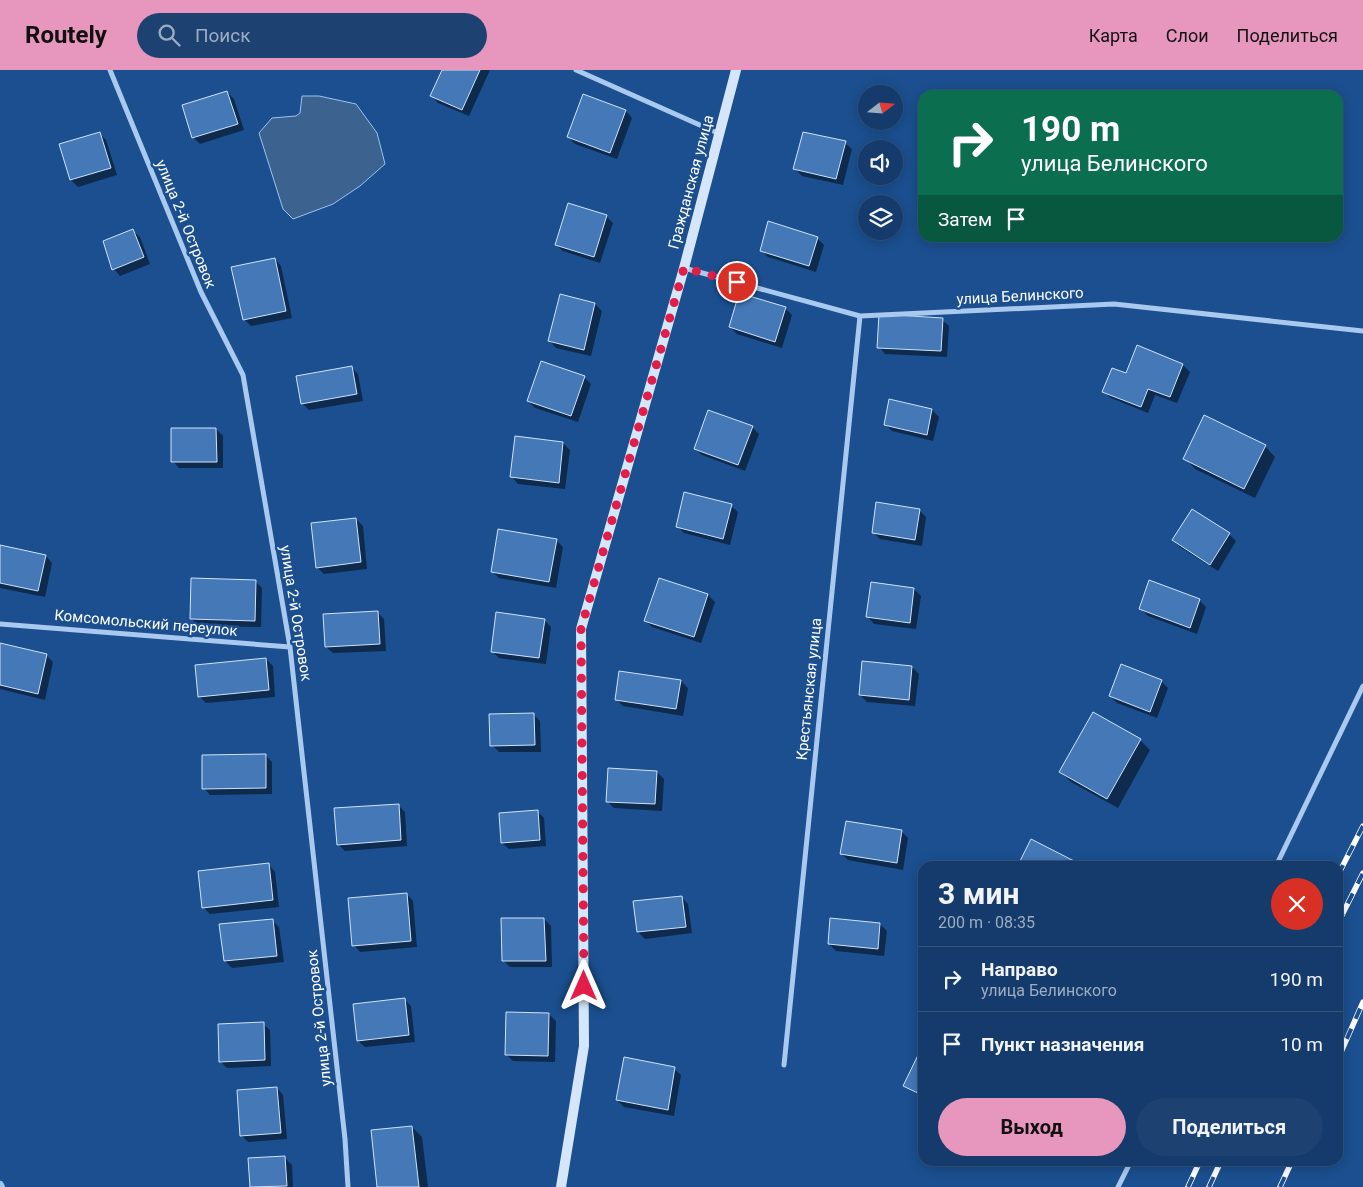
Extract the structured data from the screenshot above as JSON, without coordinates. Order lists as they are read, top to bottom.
{
  "streets": {
    "street": [
      "Гражданская улица",
      "улица 2-й Островок",
      "улица Белинского",
      "Комсомольский переулок",
      "Крестьянская улица"
    ]
  },
  "crossings": [
    ["Гражданская улица", "улица Белинского"],
    ["улица 2-й Островок", "Комсомольский переулок"],
    ["улица Белинского", "Крестьянская улица"]
  ],
  "north": "right",
  "page": {
    "header": "Routely",
    "search": "Поиск",
    "nav": ["Карта", "Слои", "Поделиться"],
    "turn": ["190 m", "улица Белинского"],
    "then": "Затем",
    "heading": ["3 мин", "200 m · 08:35"],
    "list": [
      {
        "name": "Направо",
        "note": "улица Белинского",
        "value": "190 m"
      },
      {
        "name": "Пункт назначения",
        "value": "10 m"
      }
    ],
    "buttons": ["Выход", "Поделиться"]
  }
}
